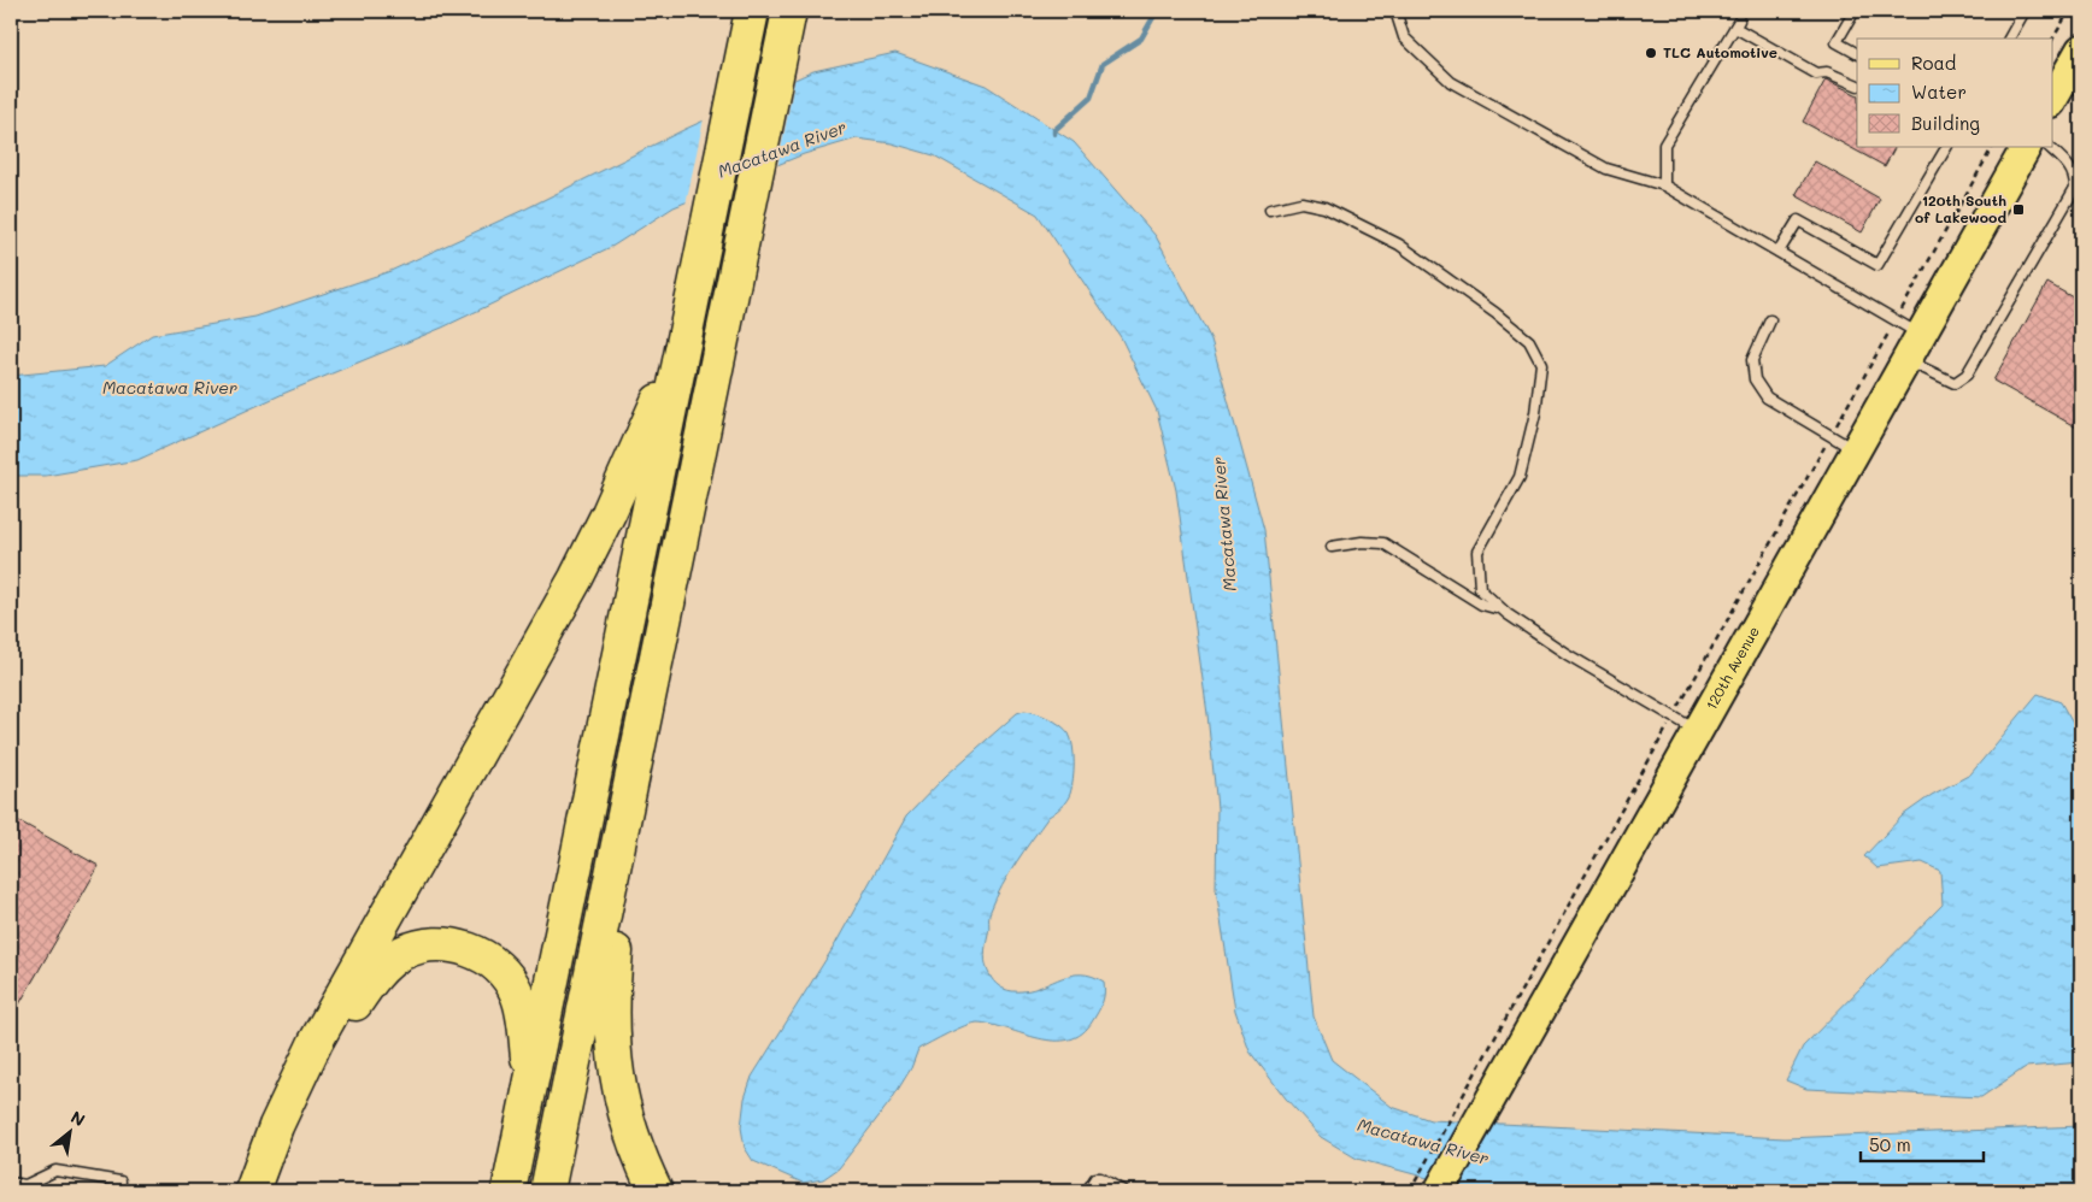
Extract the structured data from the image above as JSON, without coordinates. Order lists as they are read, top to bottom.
{
  "streets": {
    "main road": ["120th Avenue"]
  },
  "water": ["Macatawa River"],
  "places": {
    "other": ["TLC Automotive"],
    "transit": ["120th South of Lakewood"]
  },
  "legend": ["Road", "Water", "Building"],
  "scale_bar": "50 m",
  "north": "top right"
}
